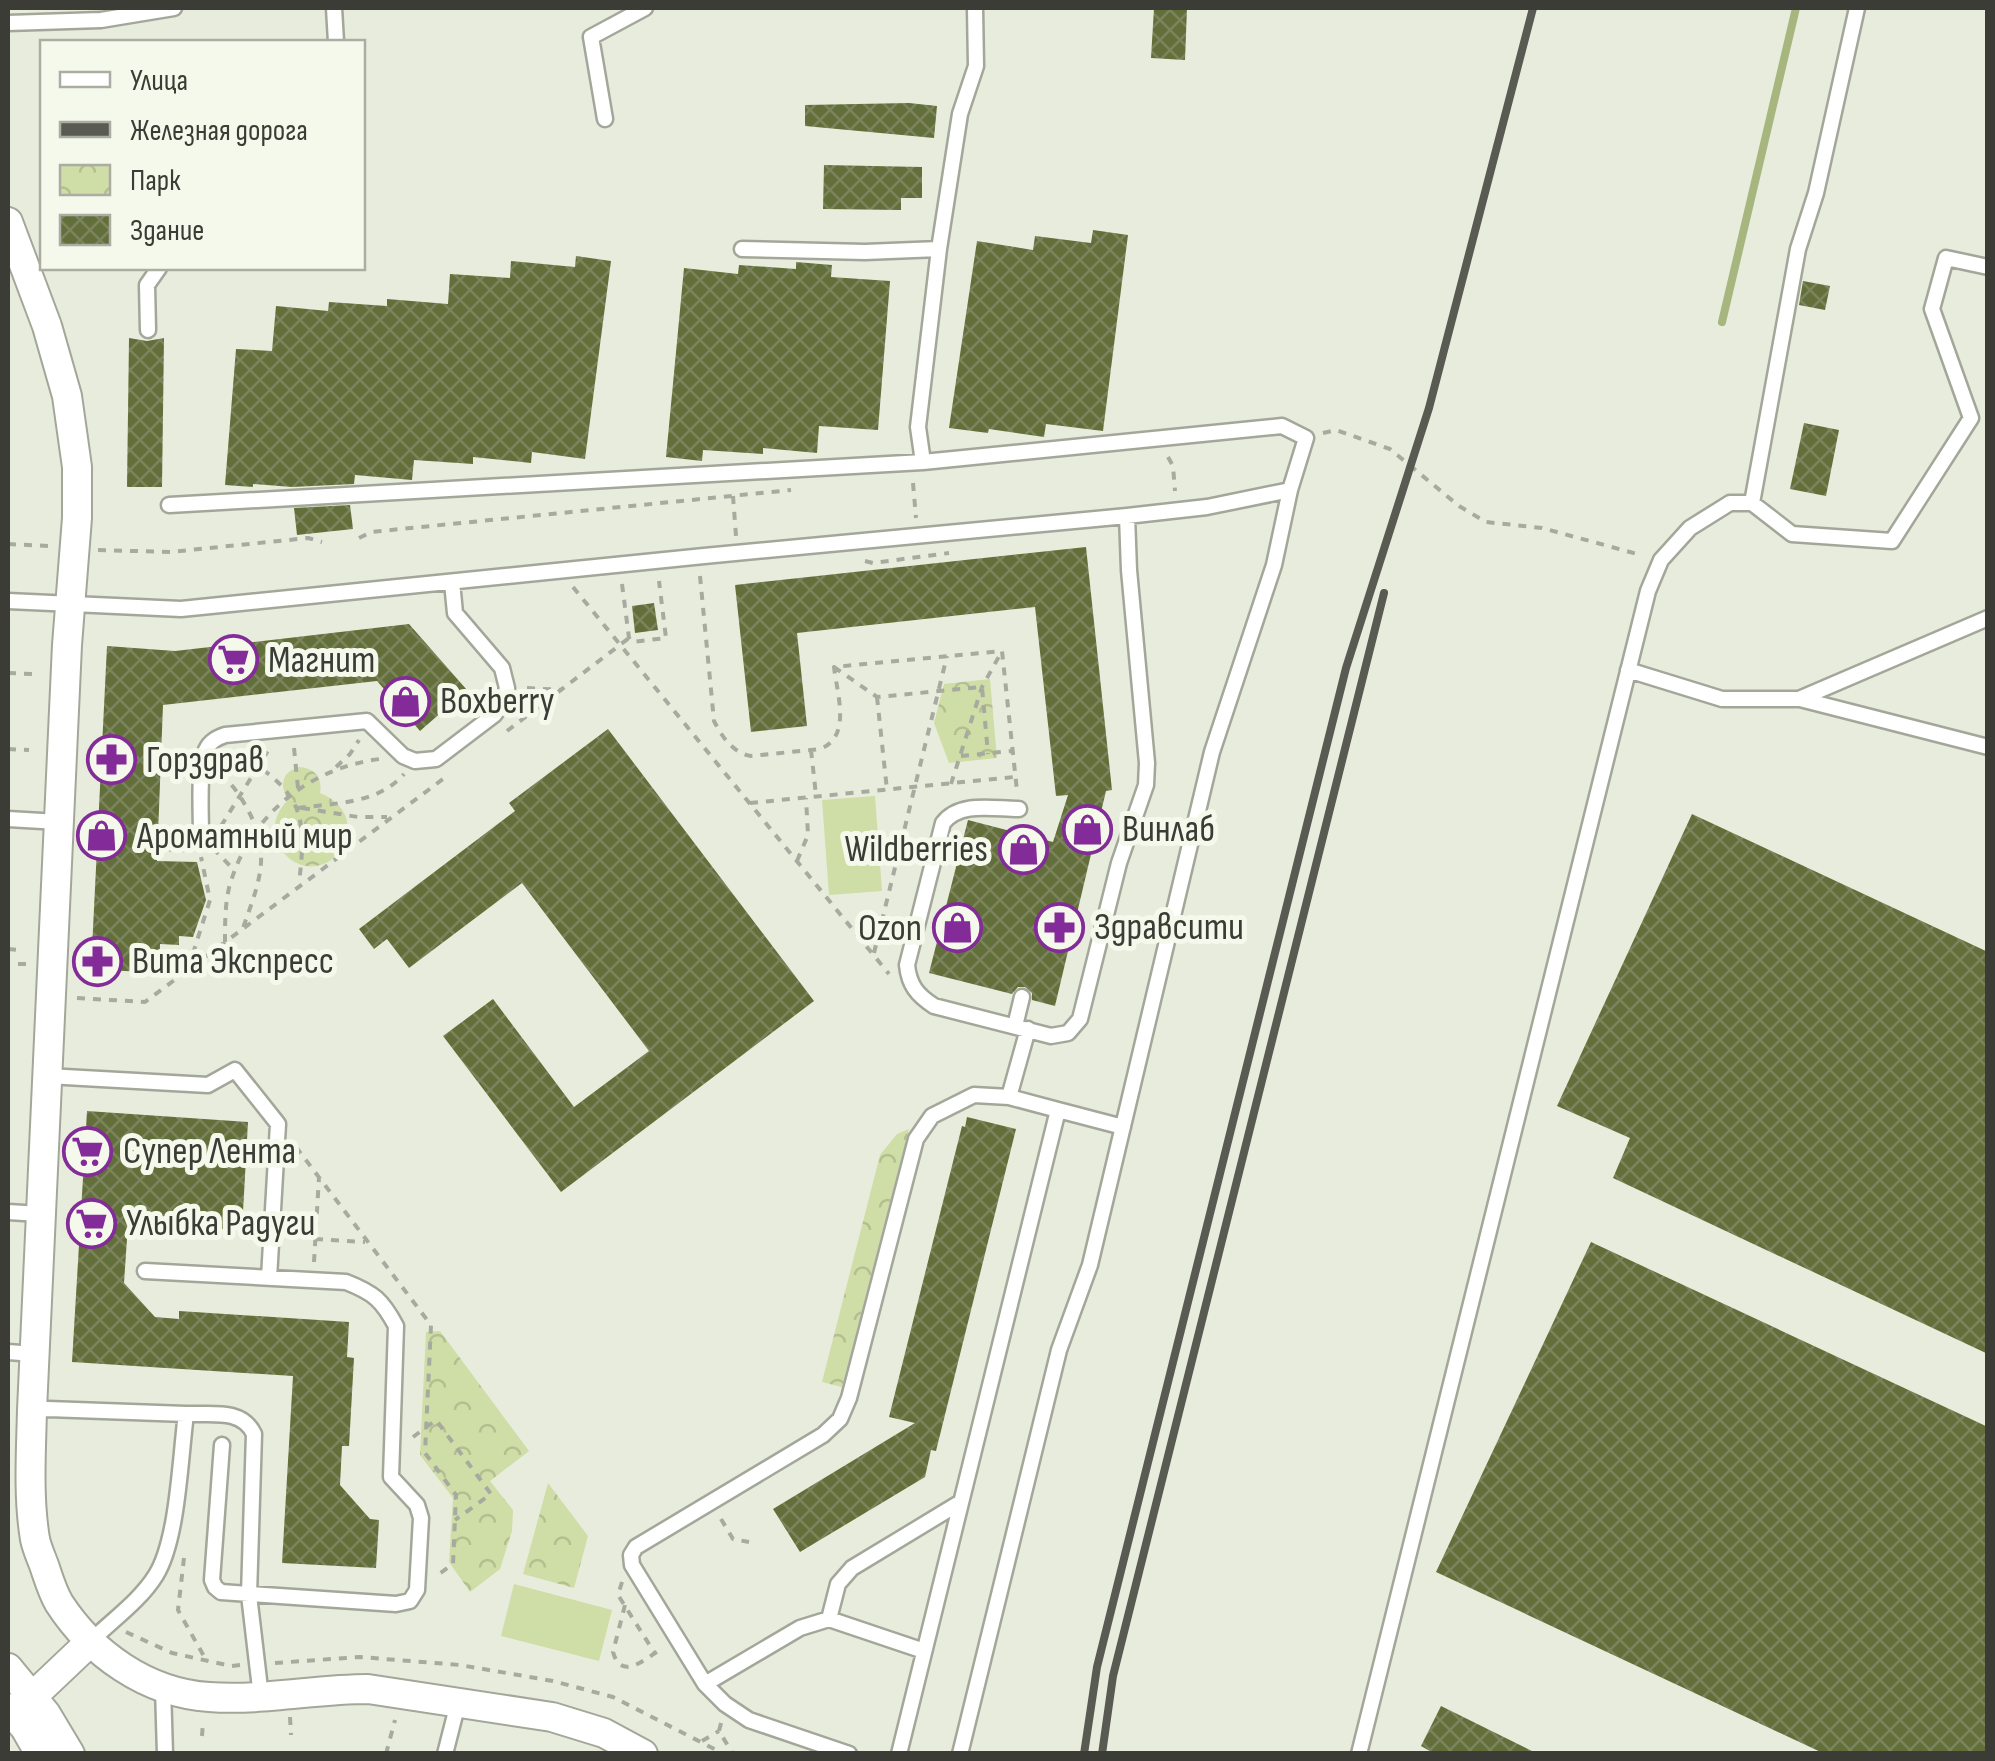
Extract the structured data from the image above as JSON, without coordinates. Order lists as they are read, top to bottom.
{
  "places": {
    "supermarket": ["Магнит", "Супер Лента", "Улыбка Радуги"],
    "shop": [
      "Boxberry",
      "Винлаб",
      "Ароматный мир",
      "Wildberries",
      "Ozon"
    ],
    "pharmacy": ["Горздрав", "Здравсити", "Вита Экспресс"]
  },
  "legend": [
    "Улица",
    "Железная дорога",
    "Парк",
    "Здание"
  ]
}
